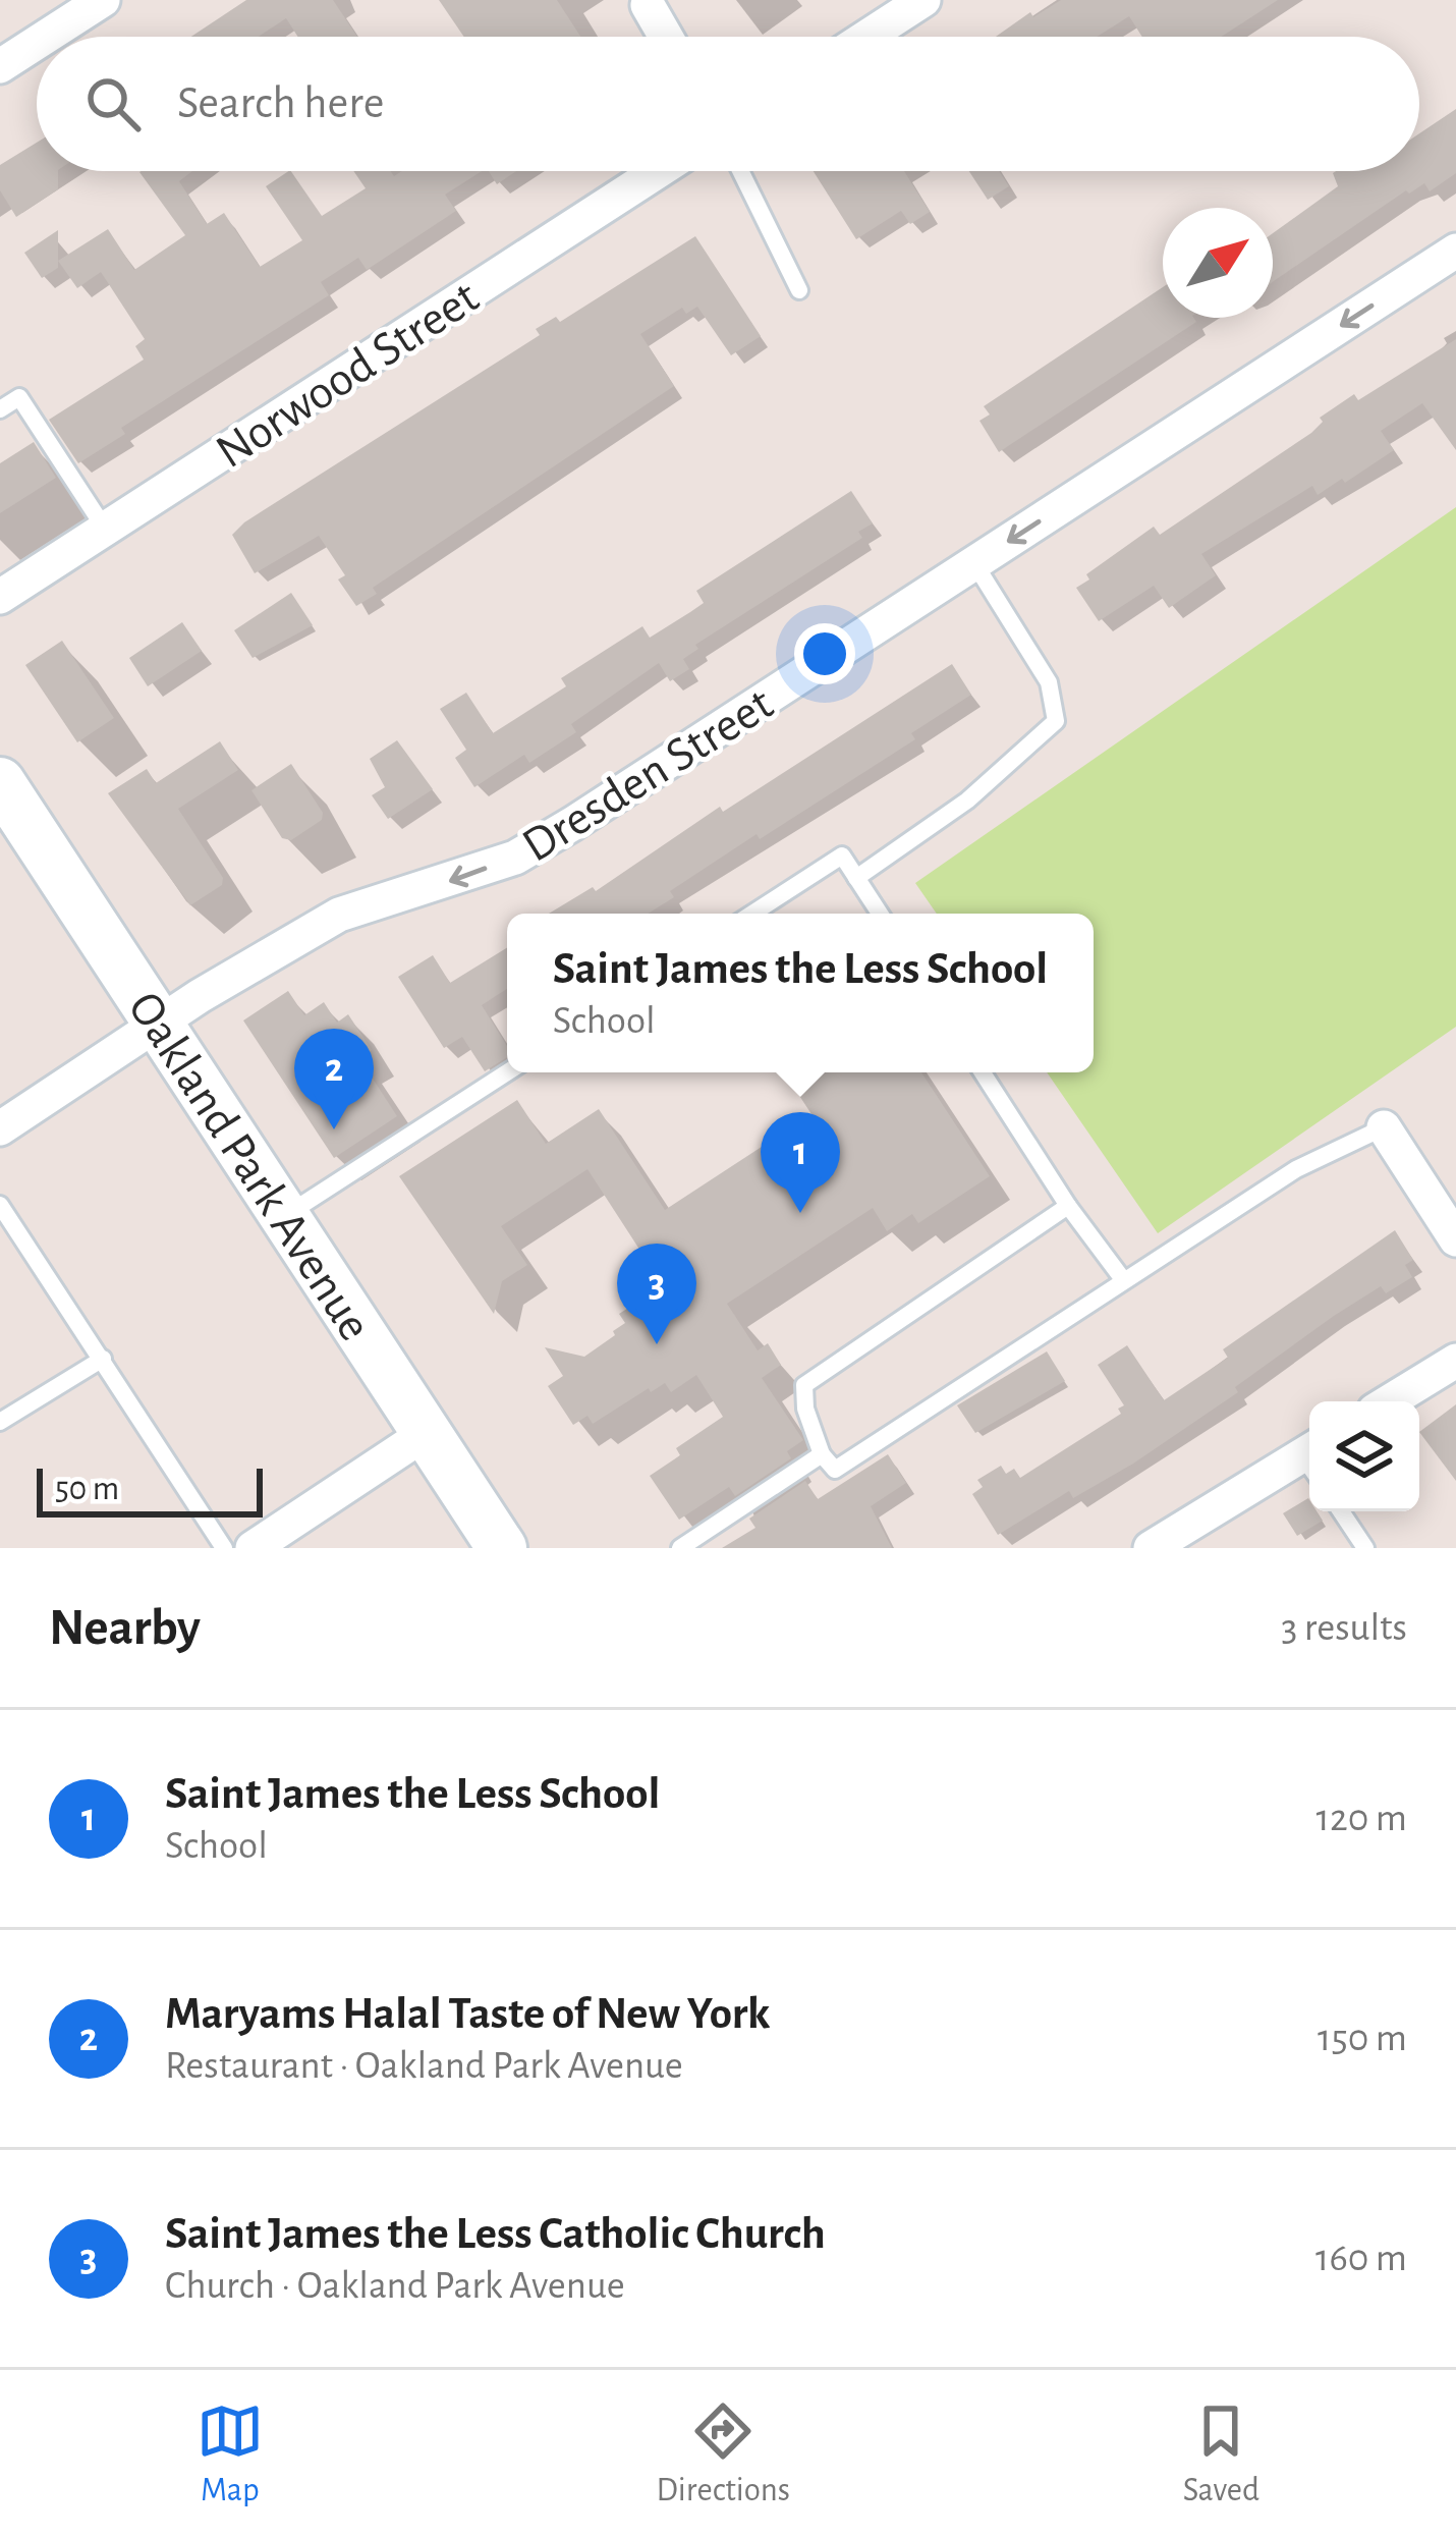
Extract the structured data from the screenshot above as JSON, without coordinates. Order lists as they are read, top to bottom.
{
  "streets": {
    "main road": ["Oakland Park Avenue"],
    "street": ["Norwood Street", "Dresden Street"]
  },
  "crossings": [
    ["Dresden Street", "Oakland Park Avenue"]
  ],
  "one_way": ["Dresden Street"],
  "scale_bar": "50 m",
  "north": "top right",
  "page": {
    "search": "Search here",
    "popup": ["Saint James the Less School", "School"],
    "pins": ["2", "1", "3"],
    "scale": "50 m",
    "heading": ["Nearby", "3 results"],
    "list": [
      {
        "mark": "1",
        "name": "Saint James the Less School",
        "note": "School",
        "value": "120 m"
      },
      {
        "mark": "2",
        "name": "Maryams Halal Taste of New York",
        "note": "Restaurant · Oakland Park Avenue",
        "value": "150 m"
      },
      {
        "mark": "3",
        "name": "Saint James the Less Catholic Church",
        "note": "Church · Oakland Park Avenue",
        "value": "160 m"
      }
    ],
    "nav": ["Map", "Directions", "Saved"]
  }
}
